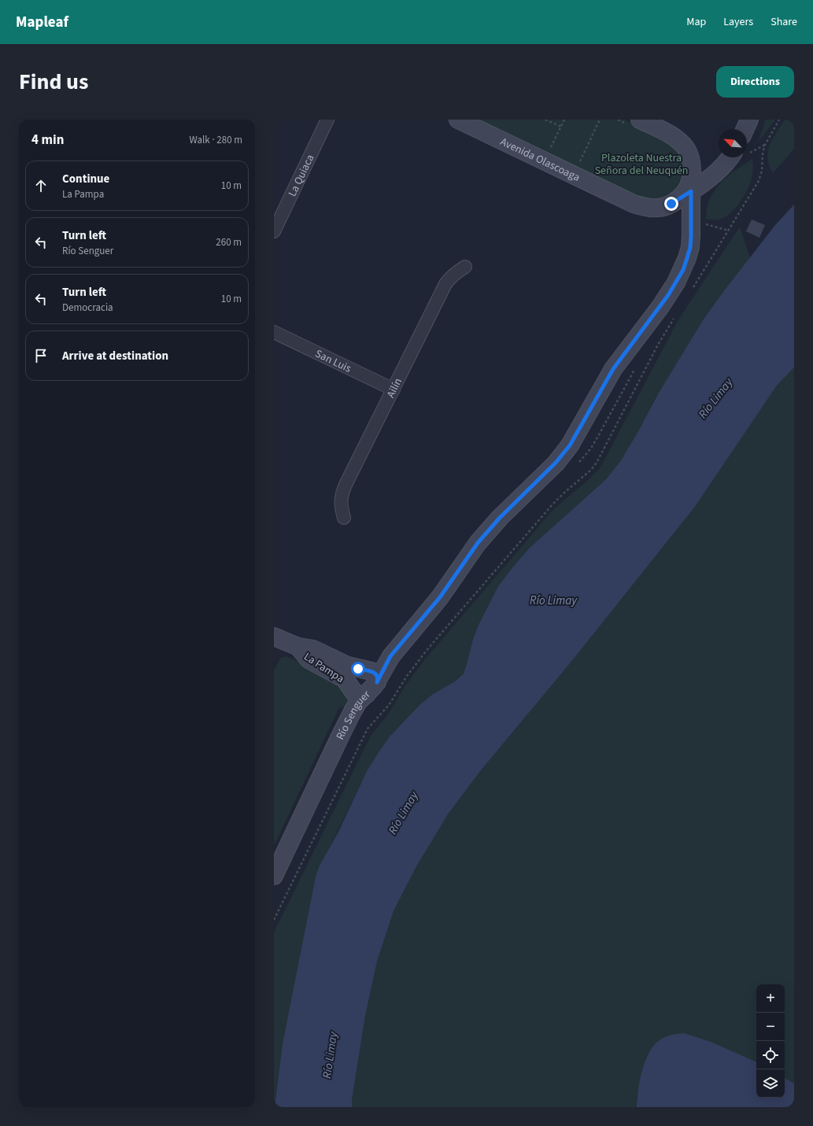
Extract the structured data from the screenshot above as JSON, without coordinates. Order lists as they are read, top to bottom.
{
  "streets": {
    "main road": ["Avenida Olascoaga", "La Pampa", "Río Senguer"],
    "street": ["La Quiaca", "San Luis", "Ailín"]
  },
  "crossings": [
    ["Avenida Olascoaga", "Río Senguer"],
    ["San Luis", "Ailín"],
    ["La Pampa", "Río Senguer"]
  ],
  "water": ["Río Limay"],
  "parks": ["Plazoleta Nuestra Señora del Neuquén"],
  "north": "top left",
  "page": {
    "header": "Mapleaf",
    "nav": ["Map", "Layers", "Share"],
    "title": "Find us",
    "buttons": "Directions",
    "heading": ["4 min", "Walk · 280 m"],
    "list": [
      ["Continue", "La Pampa", "10 m"],
      ["Turn left", "Río Senguer", "260 m"],
      ["Turn left", "Democracia", "10 m"],
      "Arrive at destination"
    ],
    "map_buttons": ["+", "−"]
  }
}
